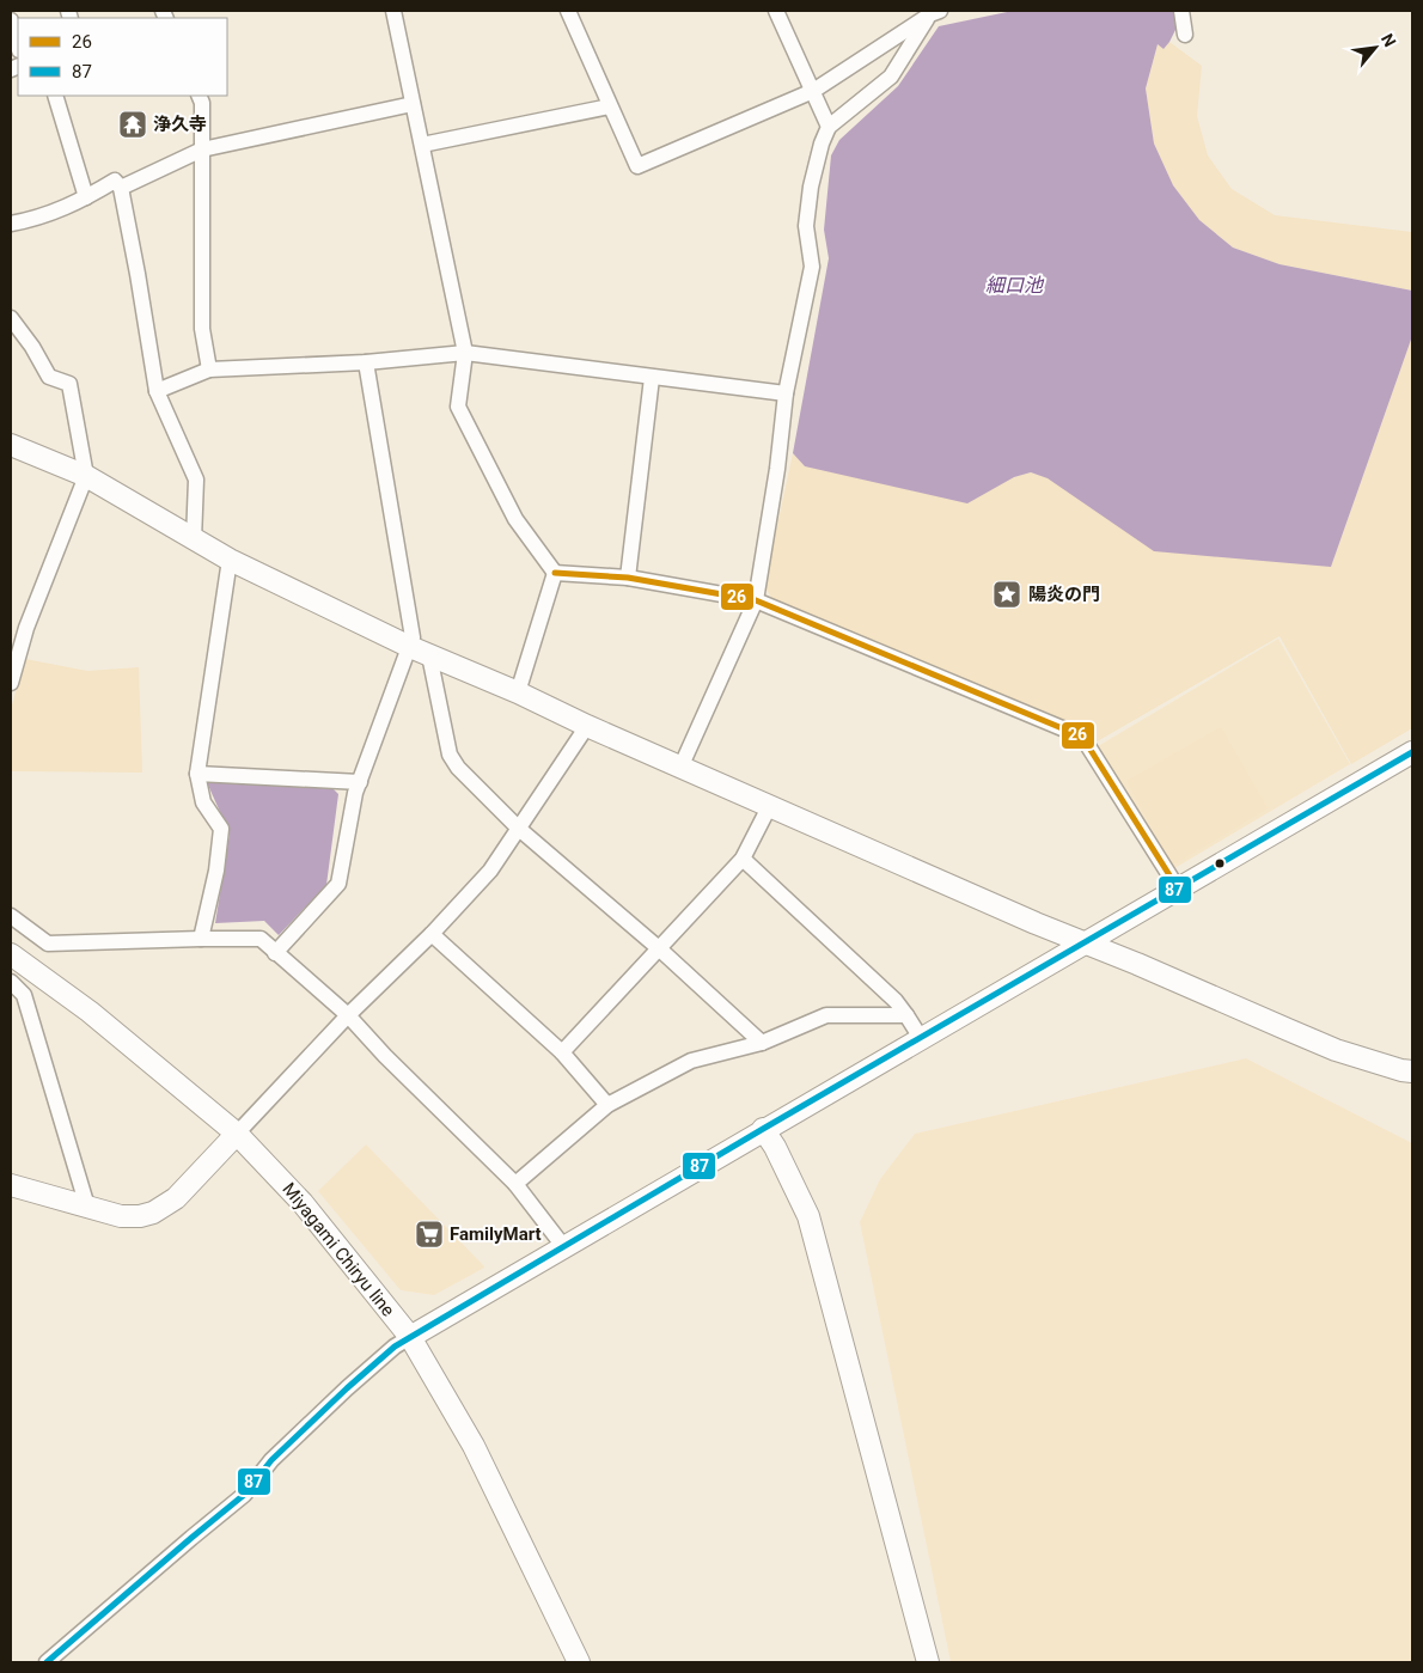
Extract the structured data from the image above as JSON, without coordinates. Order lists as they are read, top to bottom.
{
  "streets": {
    "street": ["Miyagami Chiryu line"]
  },
  "water": ["細口池"],
  "places": {
    "temple": ["浄久寺"],
    "place": ["陽炎の門"],
    "supermarket": ["FamilyMart"]
  },
  "lines": ["transit line 26", "transit line 87"],
  "legend": ["26", "87"],
  "north": "top right"
}
